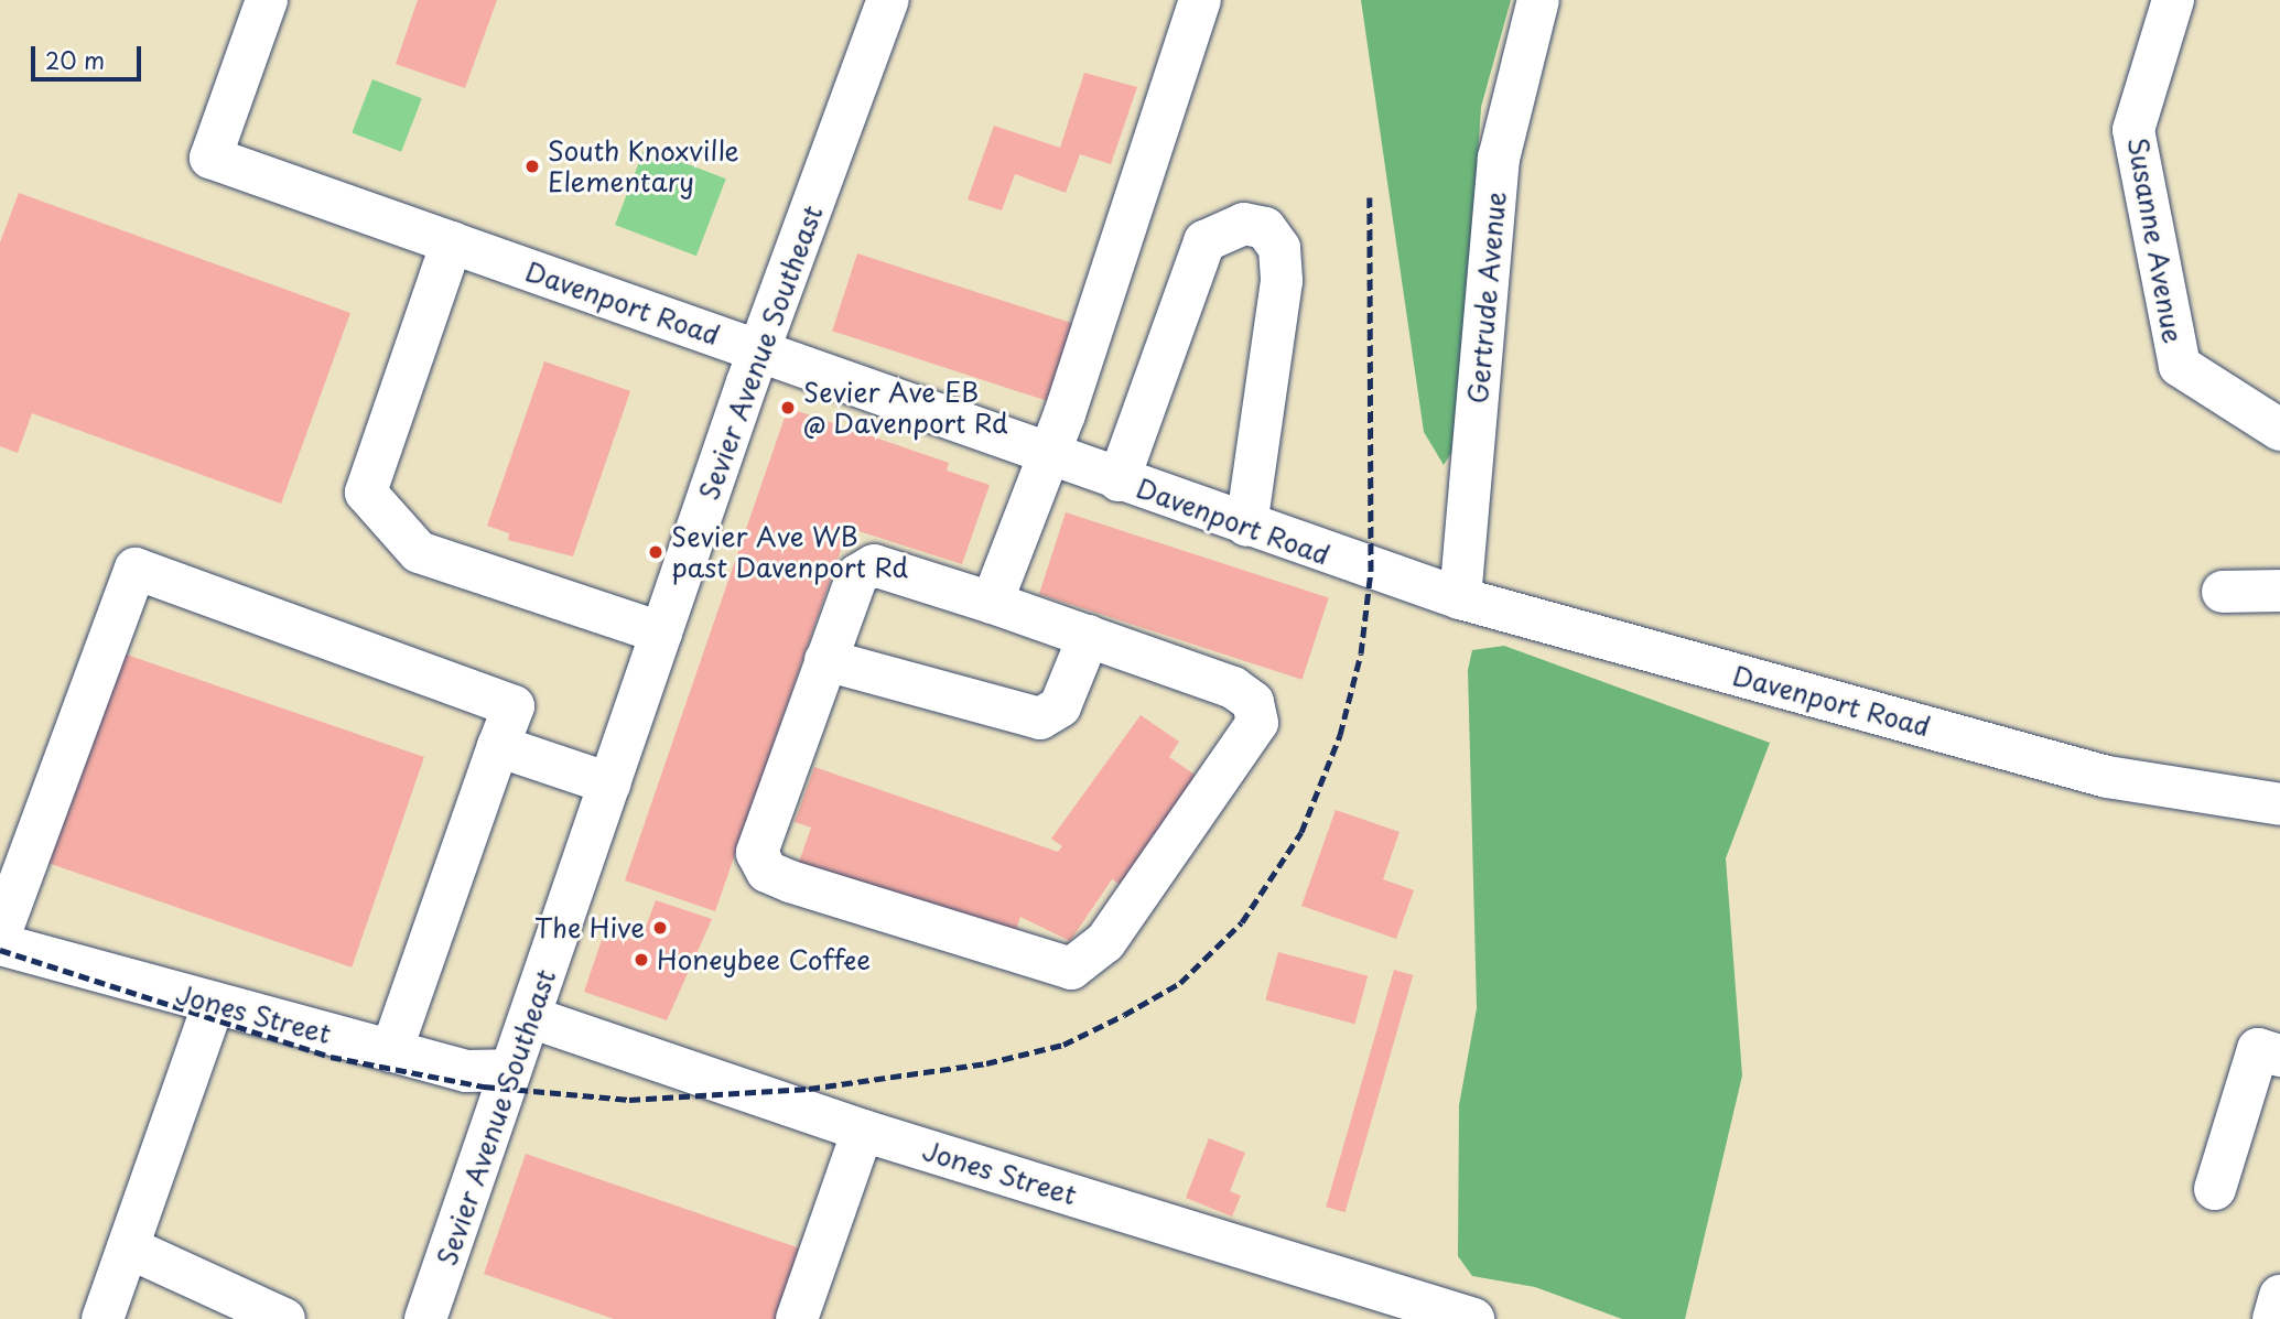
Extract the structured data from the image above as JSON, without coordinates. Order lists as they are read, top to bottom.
{
  "streets": {
    "street": [
      "Susanne Avenue",
      "Gertrude Avenue",
      "Davenport Road",
      "Sevier Avenue Southeast",
      "Jones Street"
    ]
  },
  "crossings": [
    ["Gertrude Avenue", "Davenport Road"],
    ["Davenport Road", "Sevier Avenue Southeast"],
    ["Sevier Avenue Southeast", "Jones Street"]
  ],
  "places": [
    "South Knoxville Elementary",
    "Sevier Ave EB @ Davenport Rd",
    "Sevier Ave WB past Davenport Rd",
    "The Hive",
    "Honeybee Coffee"
  ],
  "scale_bar": "20 m"
}
